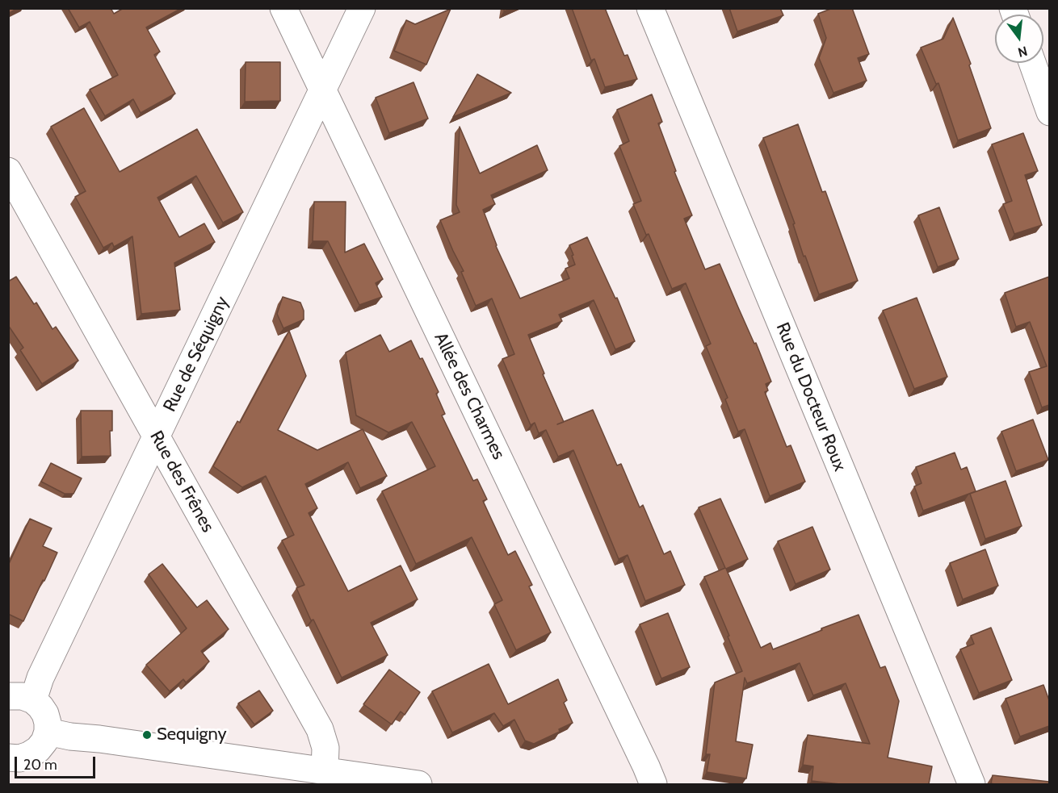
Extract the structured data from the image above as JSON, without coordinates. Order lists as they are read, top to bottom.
{
  "streets": {
    "street": [
      "Rue de Séquigny",
      "Allée des Charmes",
      "Rue du Docteur Roux",
      "Rue des Frênes"
    ]
  },
  "crossings": [
    ["Rue de Séquigny", "Allée des Charmes"],
    ["Rue de Séquigny", "Rue des Frênes"]
  ],
  "places": ["Sequigny"],
  "scale_bar": "20 m",
  "north": "bottom"
}
